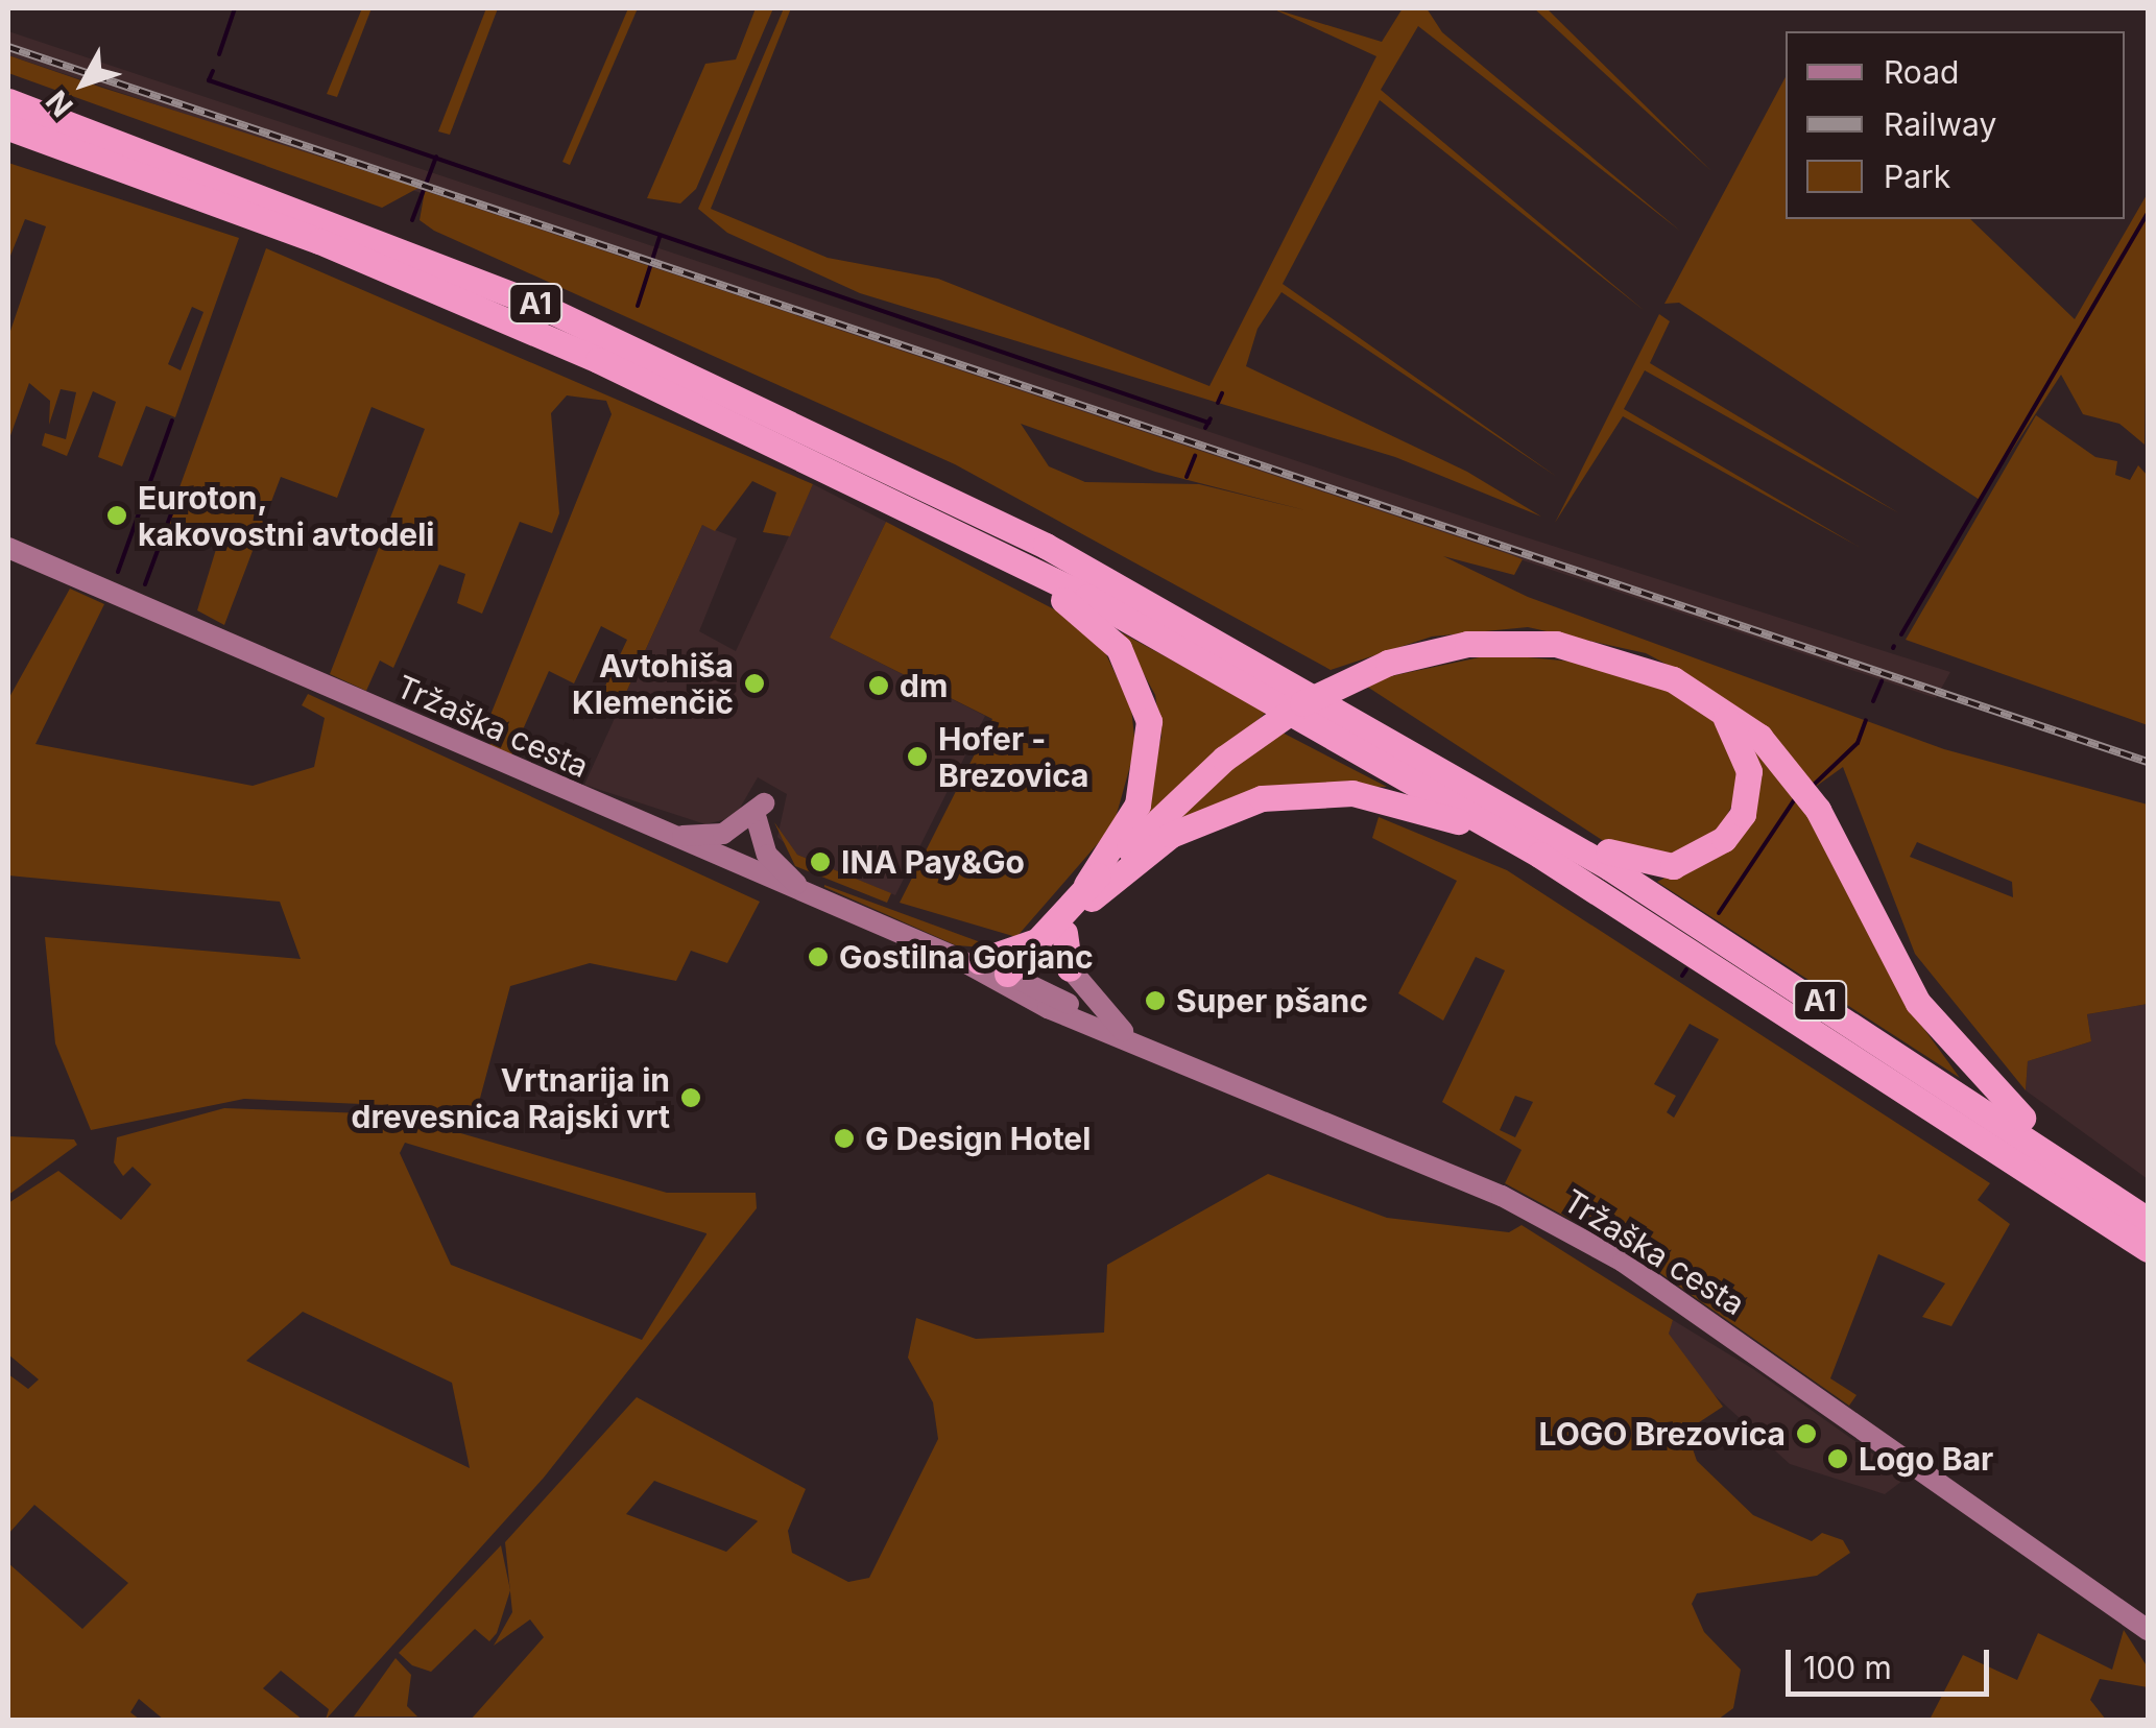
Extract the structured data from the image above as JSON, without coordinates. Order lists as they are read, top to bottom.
{
  "streets": {
    "highway": ["A1"],
    "main road": ["Tržaška cesta"]
  },
  "places": [
    "Euroton, kakovostni avtodeli",
    "Avtohiša Klemenčič",
    "dm",
    "Hofer - Brezovica",
    "INA Pay&Go",
    "Gostilna Gorjanc",
    "Super pšanc",
    "Vrtnarija in drevesnica Rajski vrt",
    "G Design Hotel",
    "LOGO Brezovica",
    "Logo Bar"
  ],
  "legend": ["Road", "Railway", "Park"],
  "scale_bar": "100 m",
  "north": "bottom left"
}
